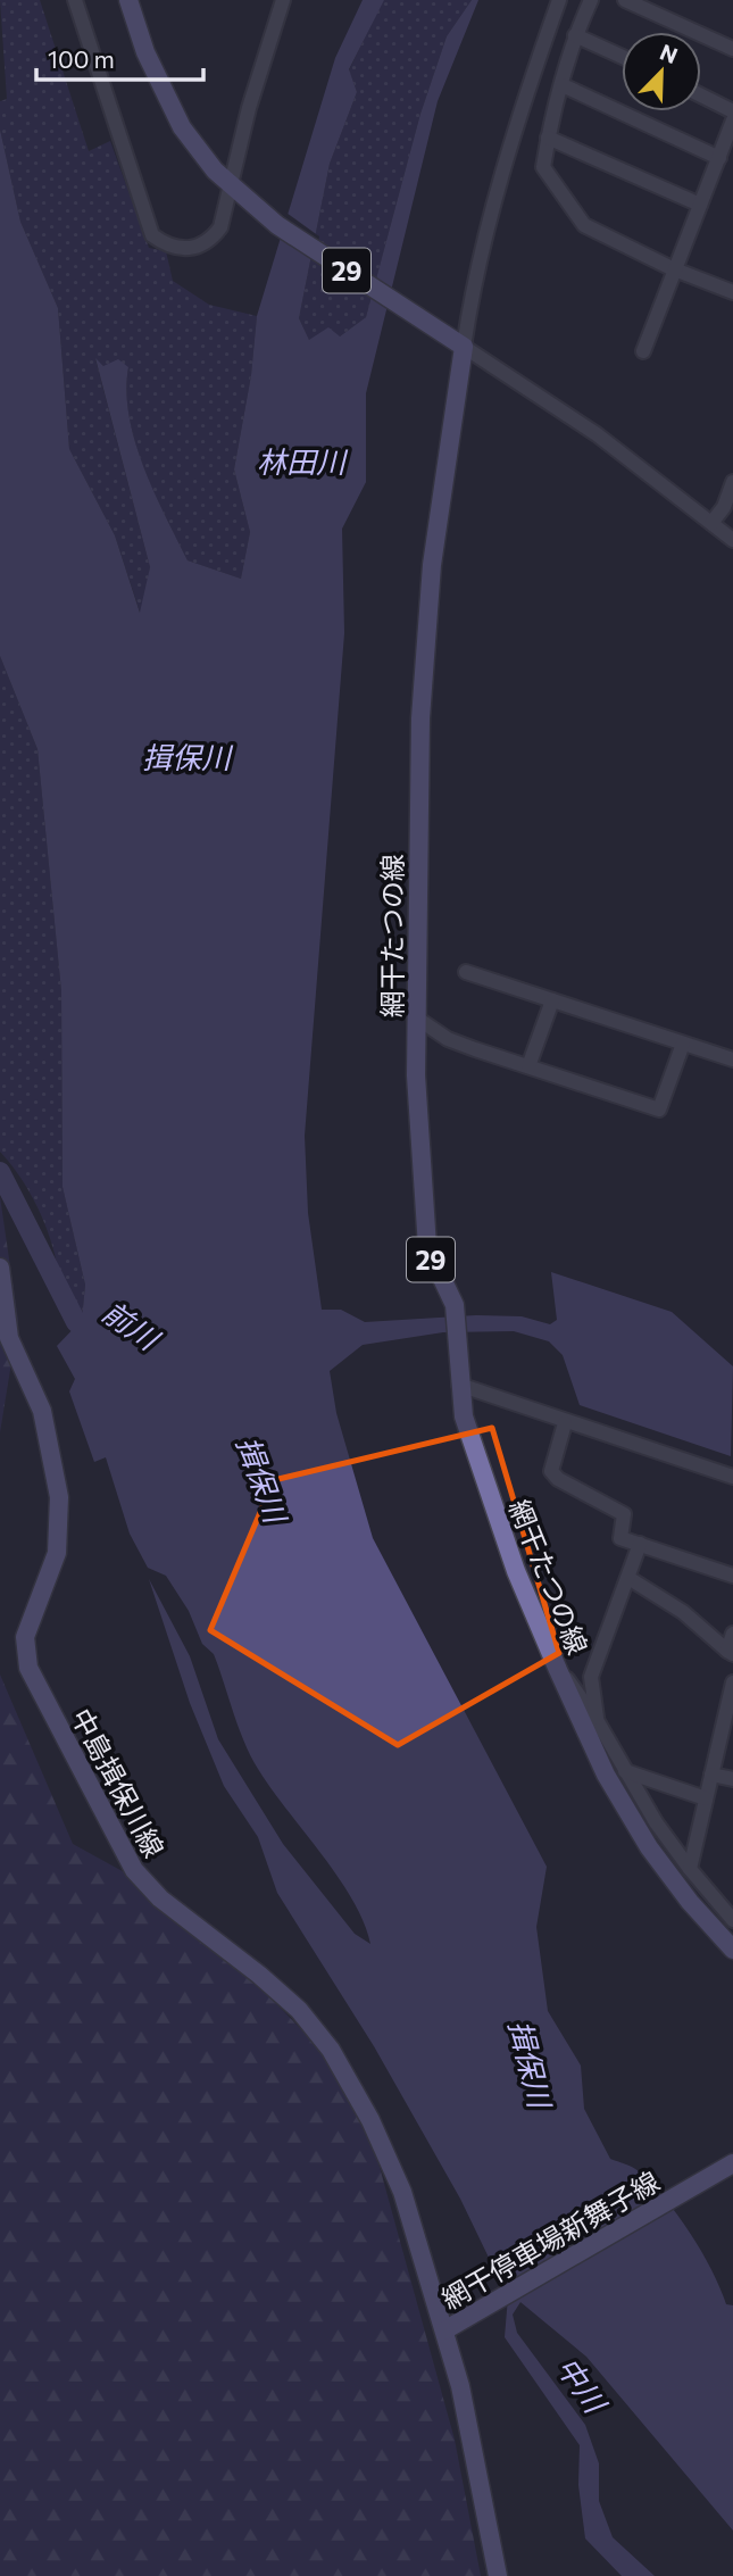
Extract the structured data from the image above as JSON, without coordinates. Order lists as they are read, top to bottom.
{
  "streets": {
    "main road": [
      "29",
      "網干たつの線",
      "中島揖保川線",
      "網干停車場新舞子線"
    ]
  },
  "crossings": [
    ["29", "網干たつの線"],
    ["中島揖保川線", "網干停車場新舞子線"]
  ],
  "water": [
    "林田川",
    "揖保川",
    "前川",
    "中川"
  ],
  "scale_bar": "100 m",
  "north": "top right"
}
